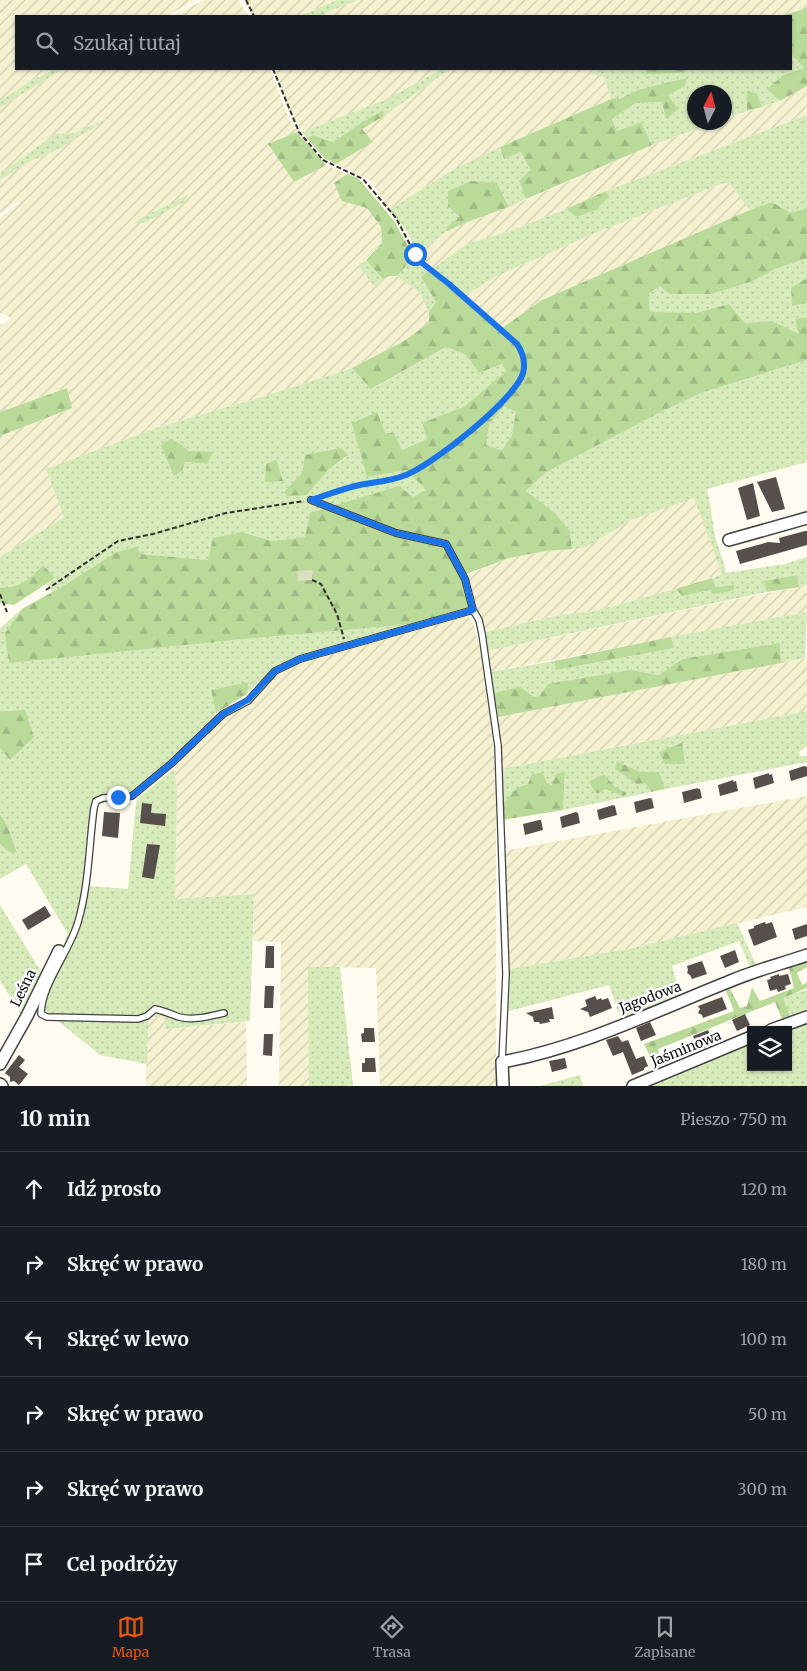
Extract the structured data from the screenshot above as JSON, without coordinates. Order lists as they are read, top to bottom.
{
  "streets": {
    "street": ["Leśna", "Jagodowa", "Jaśminowa"]
  },
  "north": "top",
  "page": {
    "search": "Szukaj tutaj",
    "heading": ["10 min", "Pieszo · 750 m"],
    "list": [
      ["Idź prosto", "120 m"],
      ["Skręć w prawo", "180 m"],
      ["Skręć w lewo", "100 m"],
      ["Skręć w prawo", "50 m"],
      ["Skręć w prawo", "300 m"],
      "Cel podróży"
    ],
    "nav": ["Mapa", "Trasa", "Zapisane"]
  }
}
